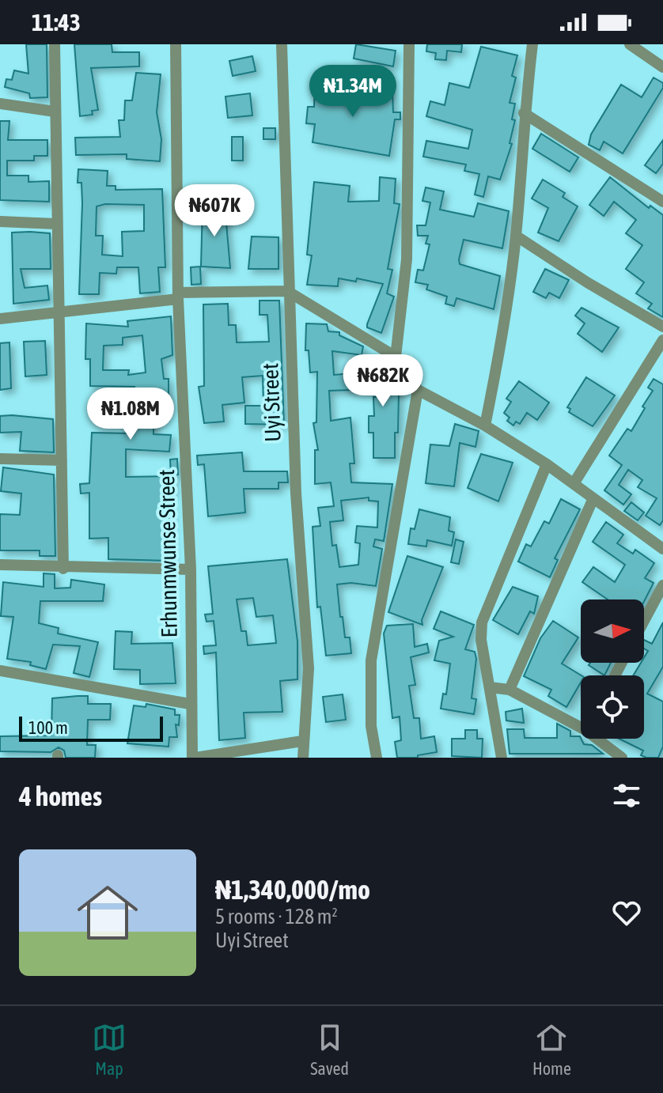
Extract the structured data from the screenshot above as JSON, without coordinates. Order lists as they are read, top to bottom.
{
  "streets": {
    "street": ["Uyi Street", "Erhunmwunse Street"]
  },
  "scale_bar": "100 m",
  "north": "right",
  "page": {
    "status": "11:43",
    "price": [
      "₦1.34M",
      "₦607K",
      "₦682K",
      "₦1.08M"
    ],
    "scale": "100 m",
    "heading": "4 homes",
    "list": [
      {
        "name": "₦1,340,000/mo",
        "note": "5 rooms · 128 m² · Uyi Street"
      }
    ],
    "tabs": ["Map", "Saved", "Home"]
  }
}
